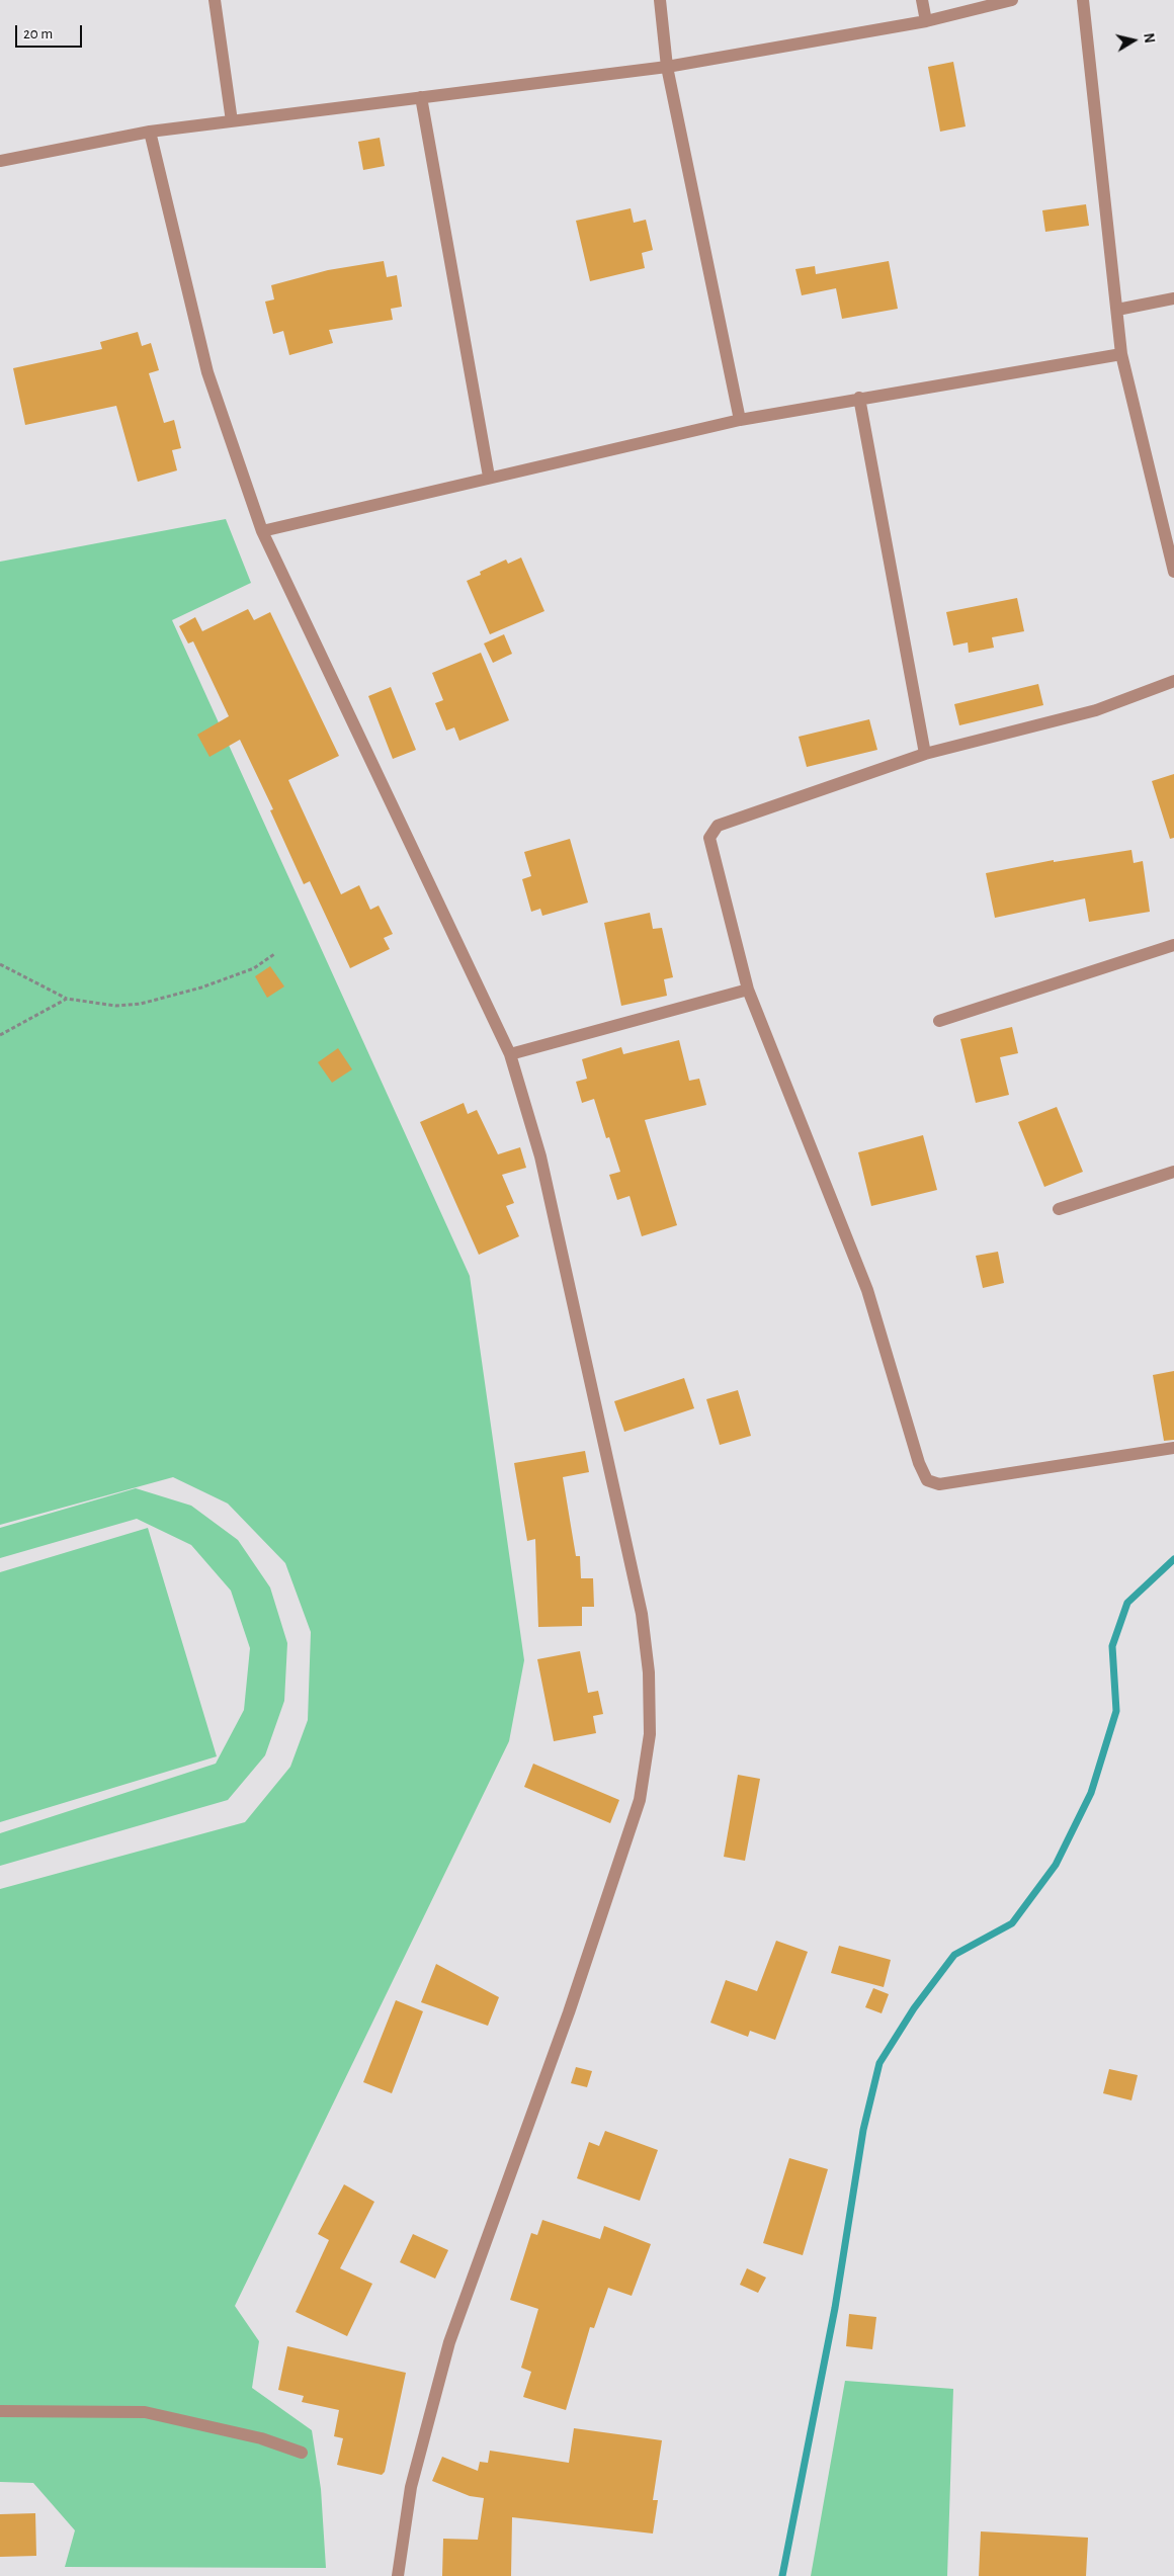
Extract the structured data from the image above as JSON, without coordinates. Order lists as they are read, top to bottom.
{
  "scale_bar": "20 m",
  "north": "right"
}
